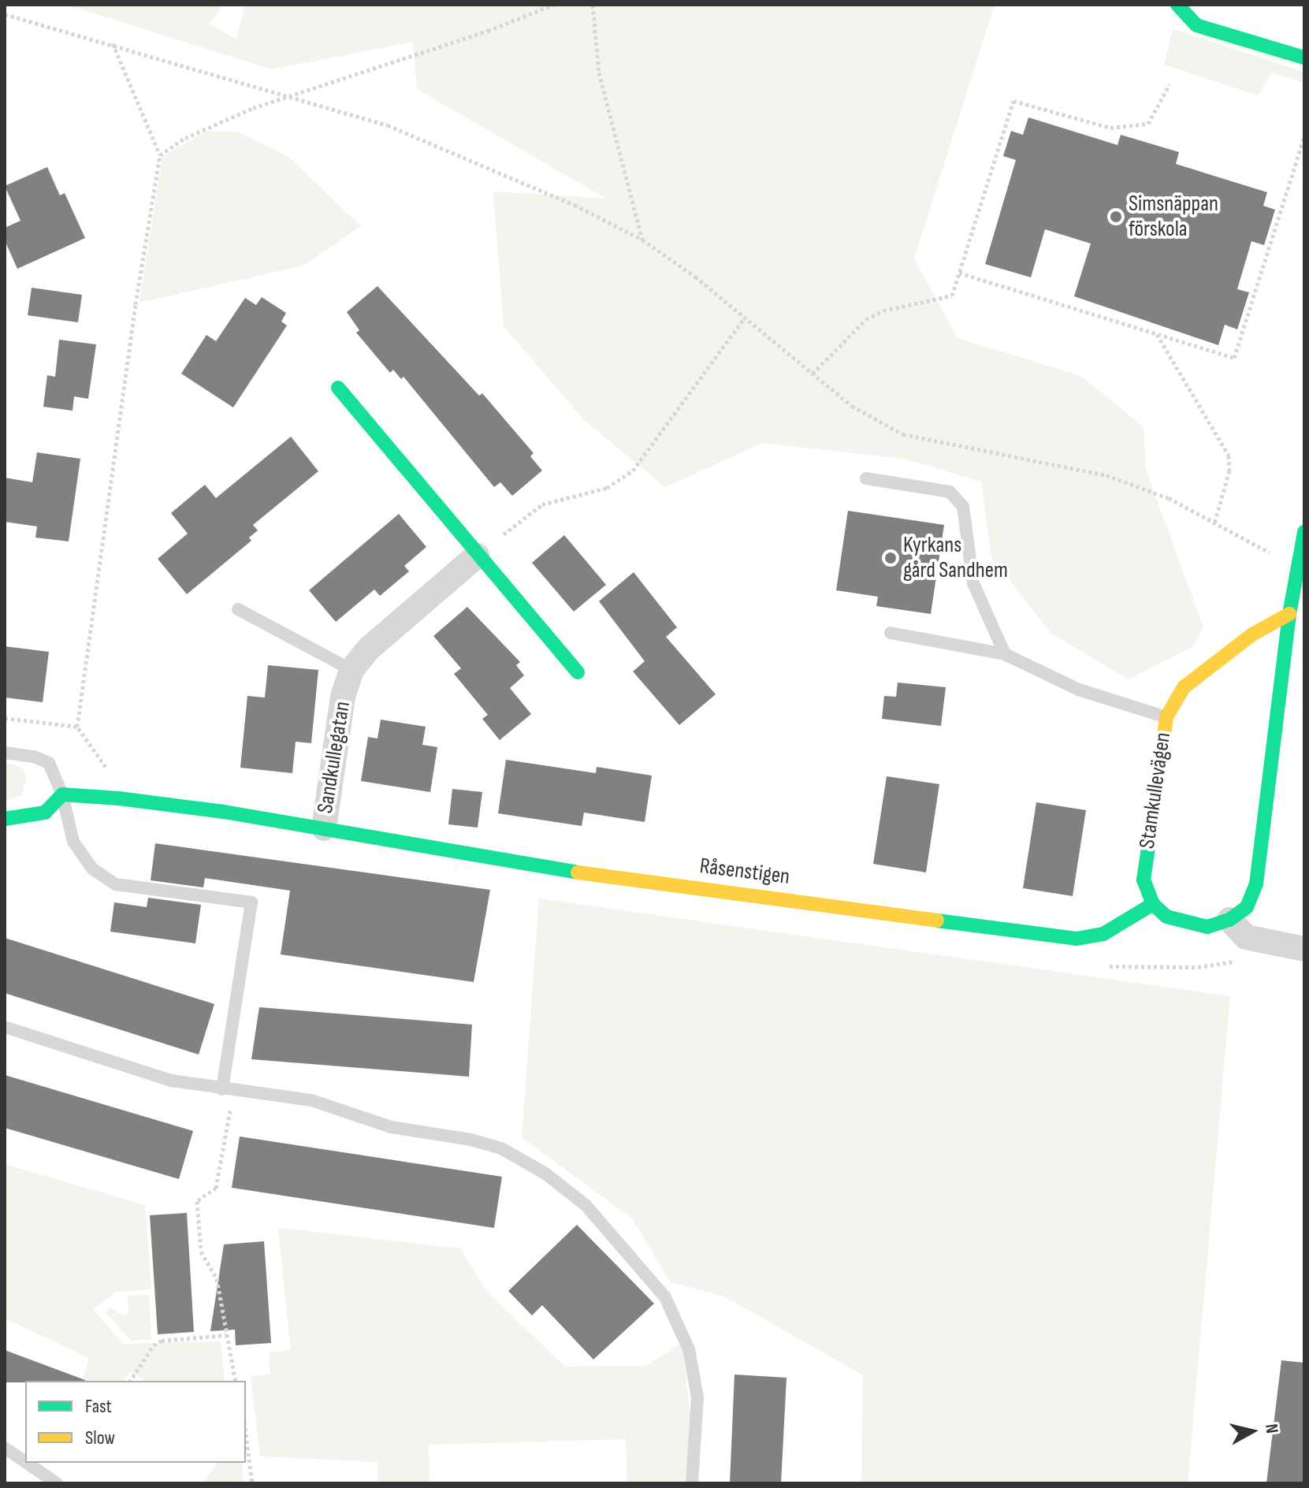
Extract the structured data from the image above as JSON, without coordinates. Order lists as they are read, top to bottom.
{
  "streets": {
    "street": ["Sandkullegatan", "Stamkullevägen", "Råsenstigen"]
  },
  "crossings": [
    ["Sandkullegatan", "Råsenstigen"],
    ["Stamkullevägen", "Råsenstigen"]
  ],
  "places": ["Simsnäppan förskola", "Kyrkans gård Sandhem"],
  "legend": ["Fast", "Slow"],
  "north": "right"
}
